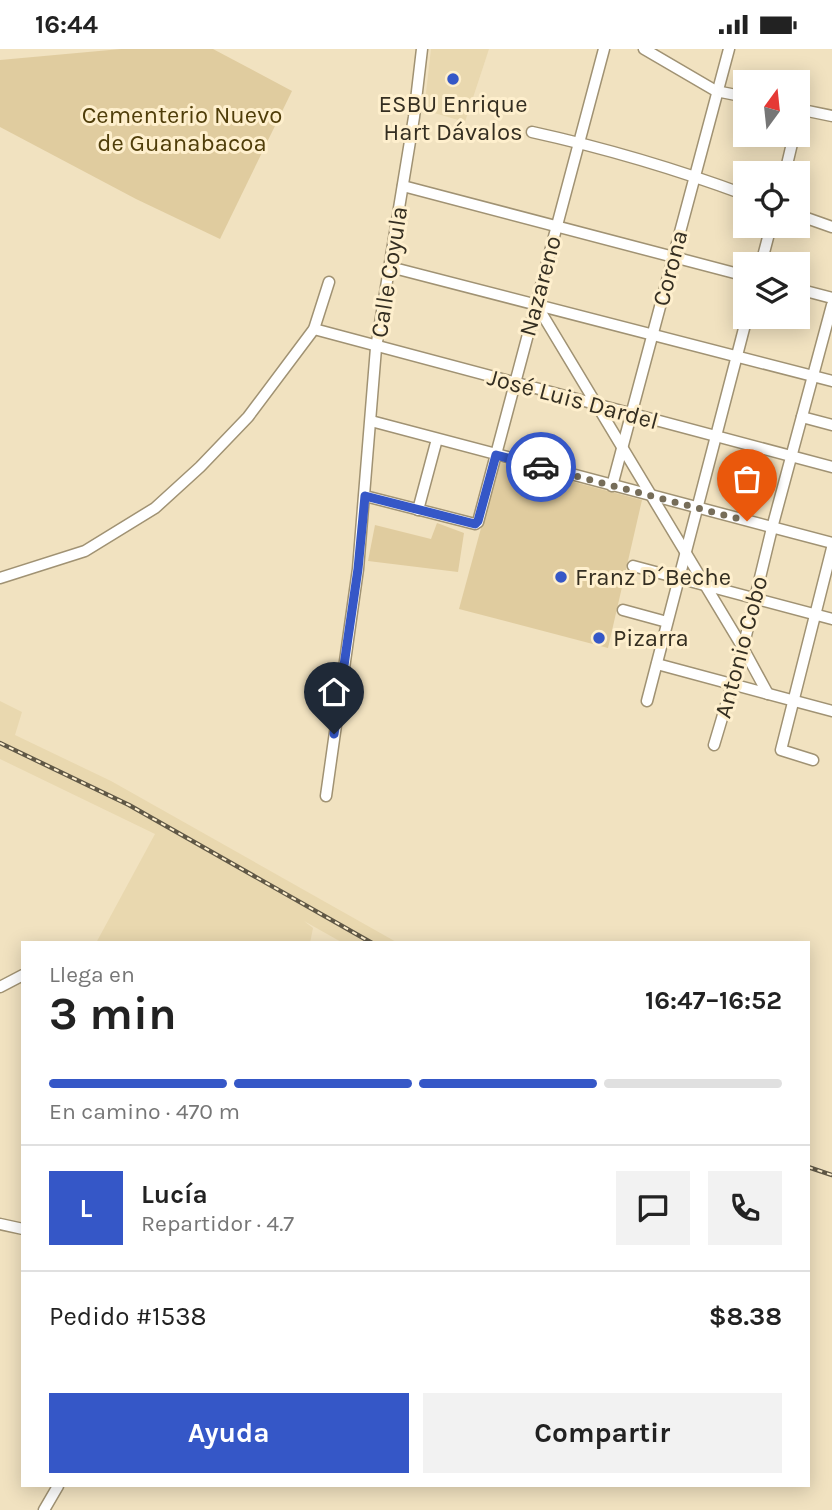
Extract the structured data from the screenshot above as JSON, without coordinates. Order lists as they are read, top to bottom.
{
  "streets": {
    "street": [
      "Corona",
      "Calle Coyula",
      "Nazareno",
      "José Luis Dardel",
      "Antonio Cobo"
    ]
  },
  "crossings": [
    ["Corona", "José Luis Dardel"],
    ["Calle Coyula", "José Luis Dardel"],
    ["Nazareno", "José Luis Dardel"],
    ["José Luis Dardel", "Antonio Cobo"]
  ],
  "parks": ["Cementerio Nuevo de Guanabacoa"],
  "places": ["ESBU Enrique Hart Dávalos", "Franz D´Beche", "Pizarra"],
  "north": "top",
  "page": {
    "status": "16:44",
    "heading": ["3 min", "Llega en", "16:47–16:52"],
    "panel": [
      "Lucía",
      "Repartidor · 4.7",
      "Pedido #1538",
      "$8.38"
    ],
    "bar": "En camino · 470 m",
    "round": "L",
    "buttons": ["Ayuda", "Compartir"]
  }
}
